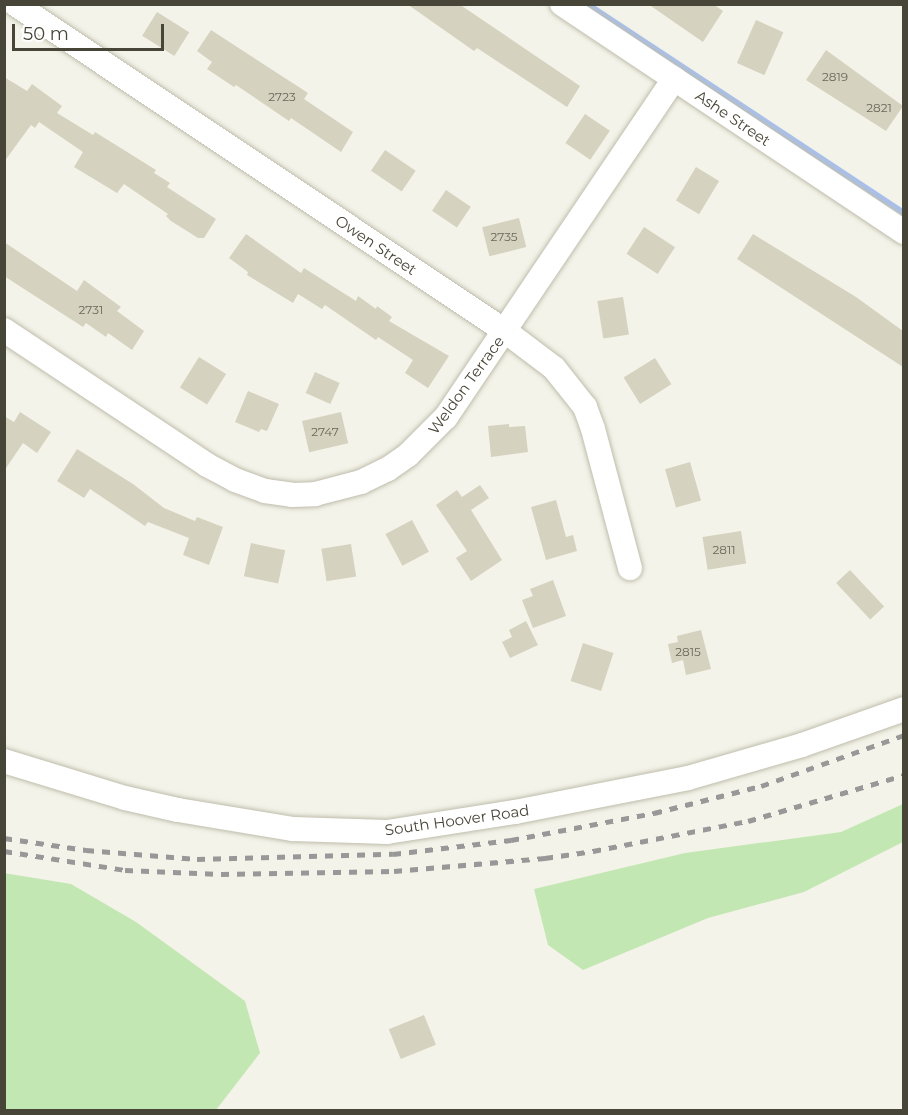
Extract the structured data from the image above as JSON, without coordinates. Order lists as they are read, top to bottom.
{
  "streets": {
    "street": [
      "Ashe Street",
      "Owen Street",
      "Weldon Terrace",
      "South Hoover Road"
    ]
  },
  "crossings": [
    ["Ashe Street", "Weldon Terrace"],
    ["Owen Street", "Weldon Terrace"]
  ],
  "house_numbers": [
    "2819",
    "2723",
    "2821",
    "2735",
    "2731",
    "2747",
    "2811",
    "2815"
  ],
  "scale_bar": "50 m"
}
